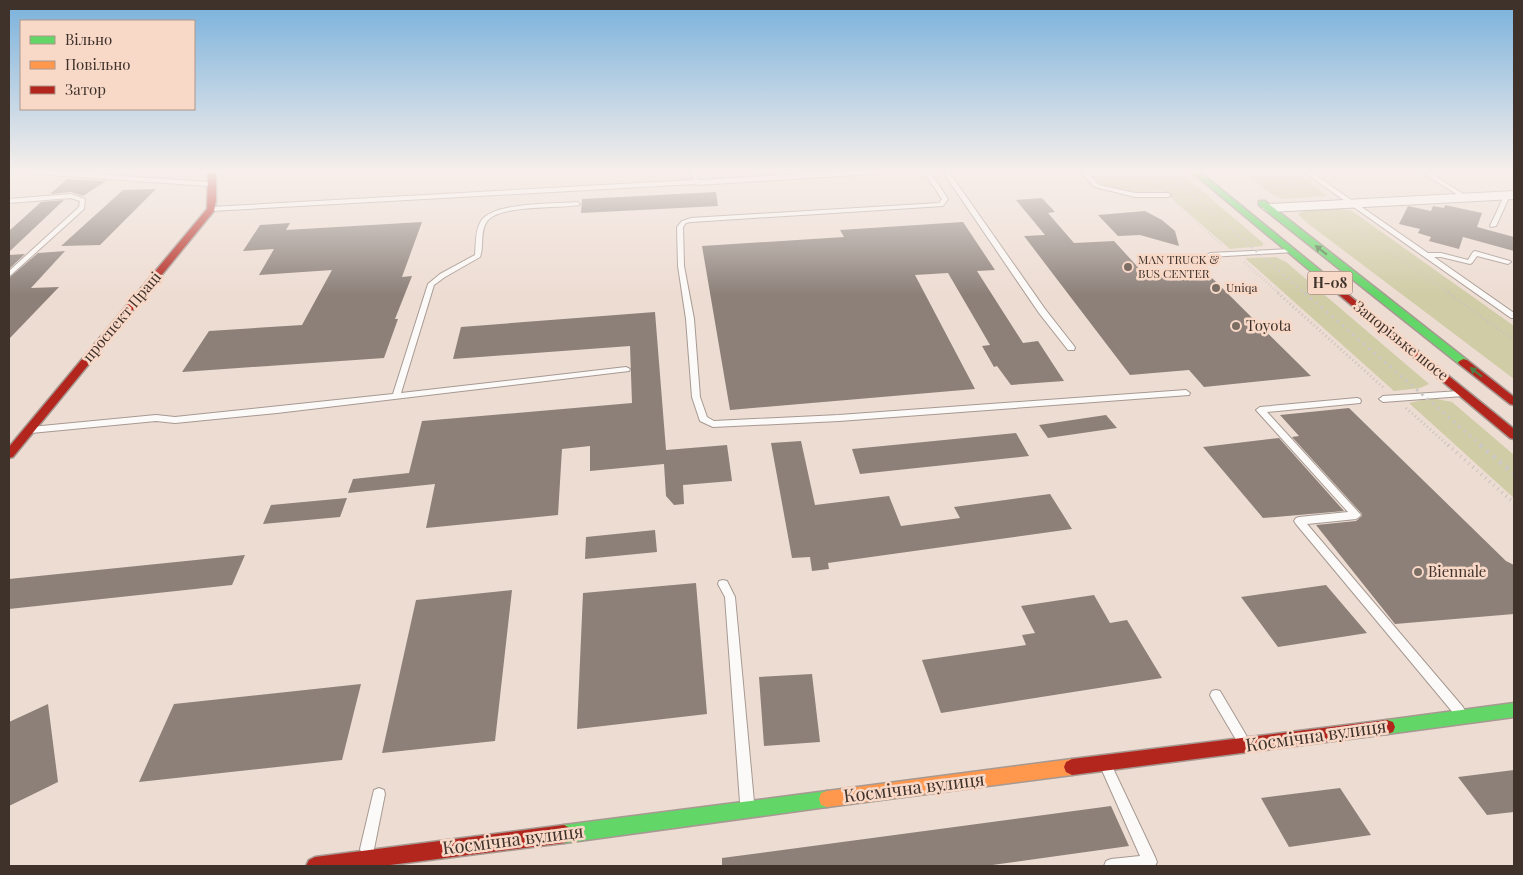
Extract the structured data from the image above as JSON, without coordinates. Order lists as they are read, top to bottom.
{
  "streets": {
    "main road": [
      "Н-08",
      "проспект Праці",
      "Запорізьке шосе",
      "Космічна вулиця"
    ]
  },
  "places": [
    "MAN TRUCK & BUS CENTER",
    "Uniqa",
    "Toyota",
    "Biennale"
  ],
  "legend": ["Вільно", "Повільно", "Затор"]
}
